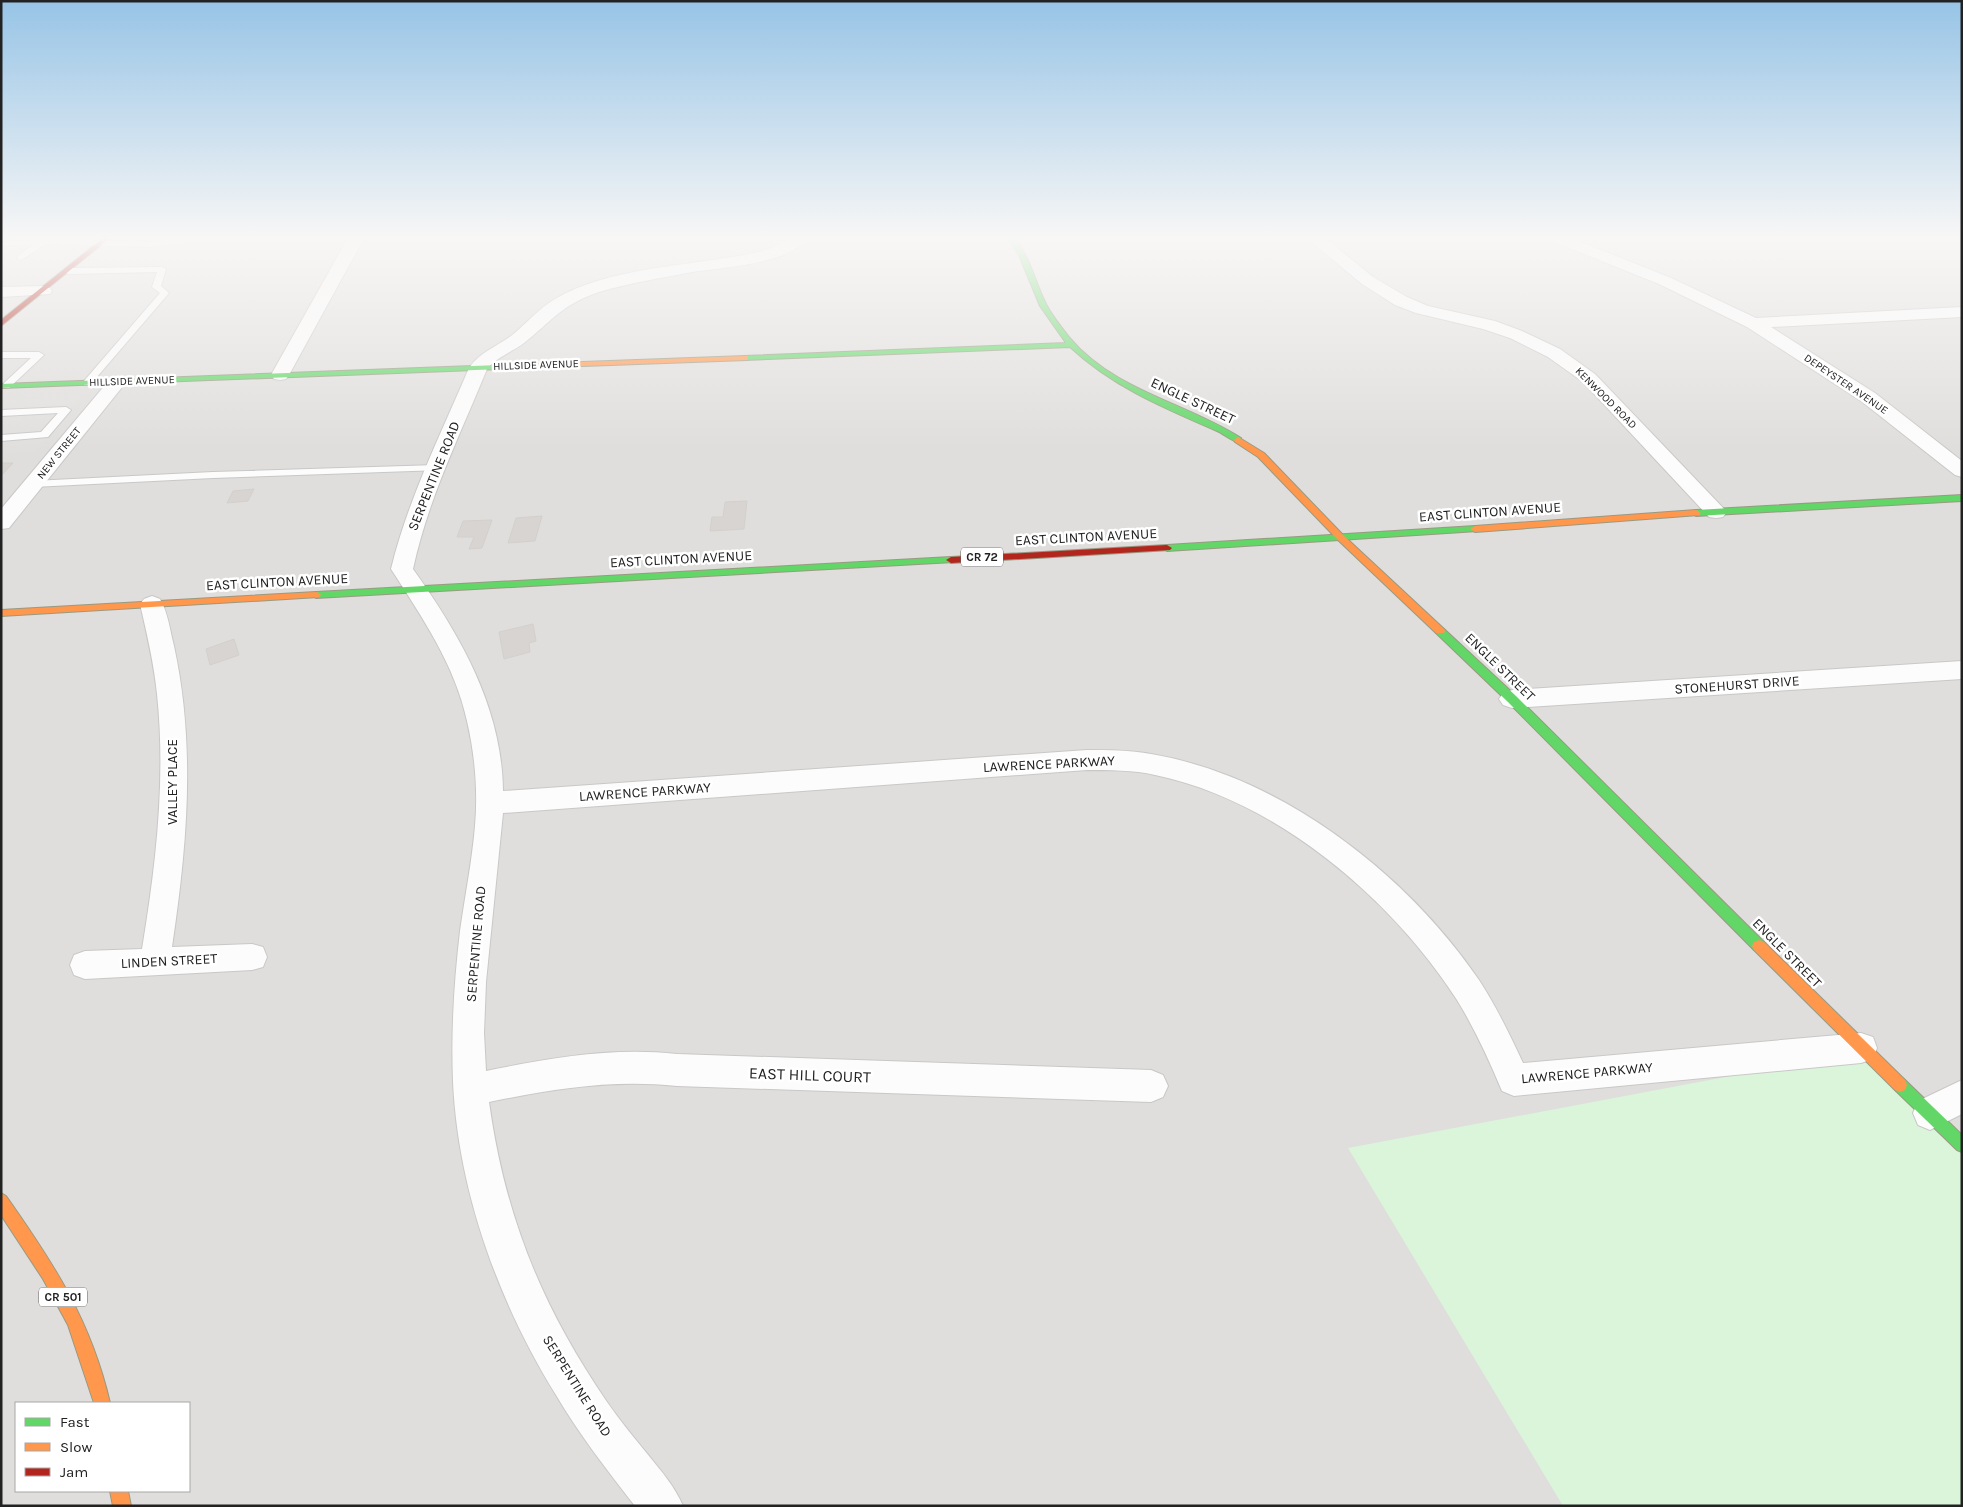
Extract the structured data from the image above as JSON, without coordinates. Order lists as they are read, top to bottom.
{
  "streets": {
    "street": [
      "HILLSIDE AVENUE",
      "DEPEYSTER AVENUE",
      "KENWOOD ROAD",
      "ENGLE STREET",
      "NEW STREET",
      "SERPENTINE ROAD",
      "EAST CLINTON AVENUE",
      "CR 72",
      "STONEHURST DRIVE",
      "LAWRENCE PARKWAY",
      "VALLEY PLACE",
      "LINDEN STREET",
      "EAST HILL COURT",
      "CR 501"
    ]
  },
  "crossings": [
    ["HILLSIDE AVENUE", "ENGLE STREET"],
    ["HILLSIDE AVENUE", "NEW STREET"],
    ["HILLSIDE AVENUE", "SERPENTINE ROAD"],
    ["KENWOOD ROAD", "EAST CLINTON AVENUE"],
    ["ENGLE STREET", "EAST CLINTON AVENUE"],
    ["ENGLE STREET", "STONEHURST DRIVE"],
    ["ENGLE STREET", "LAWRENCE PARKWAY"],
    ["SERPENTINE ROAD", "EAST CLINTON AVENUE"],
    ["SERPENTINE ROAD", "LAWRENCE PARKWAY"],
    ["SERPENTINE ROAD", "EAST HILL COURT"],
    ["EAST CLINTON AVENUE", "VALLEY PLACE"],
    ["VALLEY PLACE", "LINDEN STREET"]
  ],
  "legend": ["Fast", "Slow", "Jam"]
}
